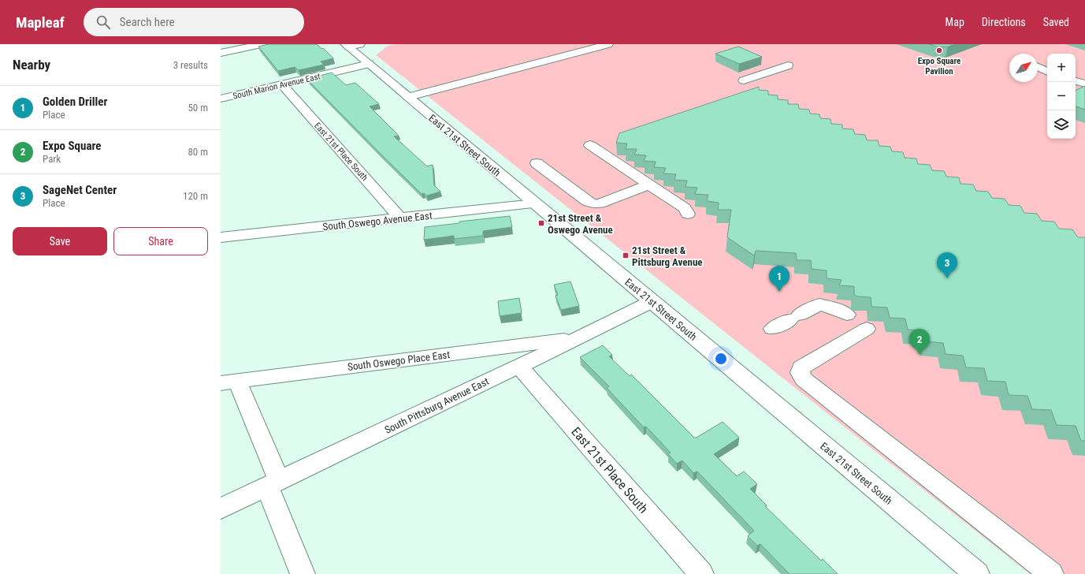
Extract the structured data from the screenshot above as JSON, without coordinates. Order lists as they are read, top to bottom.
{
  "streets": {
    "street": [
      "South Marion Avenue East",
      "East 21st Street South",
      "East 21st Place South",
      "South Oswego Avenue East",
      "South Oswego Place East",
      "South Pittsburg Avenue East"
    ]
  },
  "crossings": [
    ["South Marion Avenue East", "East 21st Street South"],
    ["South Marion Avenue East", "East 21st Place South"],
    ["East 21st Street South", "South Oswego Avenue East"],
    ["East 21st Street South", "South Pittsburg Avenue East"],
    ["East 21st Place South", "South Oswego Avenue East"],
    ["East 21st Place South", "South Pittsburg Avenue East"],
    ["South Oswego Place East", "South Pittsburg Avenue East"]
  ],
  "places": {
    "other": ["Expo Square Pavilion"],
    "transit": ["21st Street & Oswego Avenue", "21st Street & Pittsburg Avenue"]
  },
  "north": "top right",
  "page": {
    "header": "Mapleaf",
    "search": "Search here",
    "nav": ["Map", "Directions", "Saved"],
    "heading": ["Nearby", "3 results"],
    "map_buttons": ["+", "−"],
    "list": [
      {
        "mark": "1",
        "name": "Golden Driller",
        "note": "Place",
        "value": "50 m"
      },
      {
        "mark": "2",
        "name": "Expo Square",
        "note": "Park",
        "value": "80 m"
      },
      {
        "mark": "3",
        "name": "SageNet Center",
        "note": "Place",
        "value": "120 m"
      }
    ],
    "buttons": ["Save", "Share"],
    "pins": ["3", "1", "2"]
  }
}
